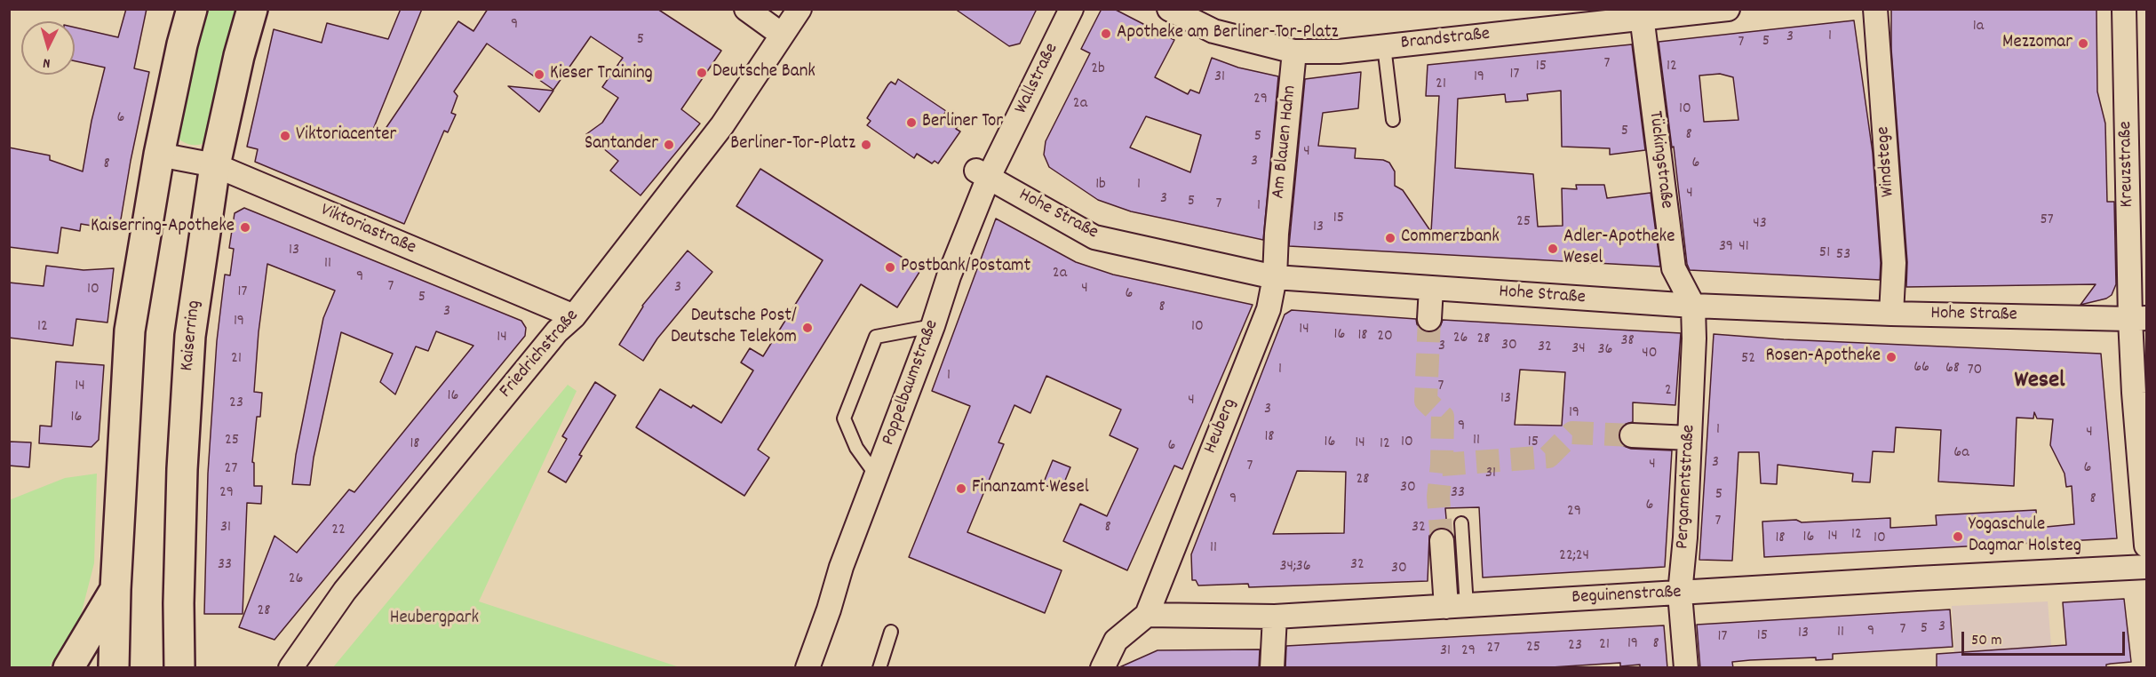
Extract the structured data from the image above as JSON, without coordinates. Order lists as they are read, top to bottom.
{
  "streets": {
    "main road": ["Kaiserring"],
    "street": [
      "Brandstraße",
      "Wallstraße",
      "Am Blauen Hahn",
      "Tückingstraße",
      "Windstege",
      "Kreuzstraße",
      "Hohe Straße",
      "Viktoriastraße",
      "Friedrichstraße",
      "Poppelbaumstraße",
      "Heuberg",
      "Pergamentstraße",
      "Beguinenstraße"
    ]
  },
  "crossings": [
    ["Brandstraße", "Am Blauen Hahn"],
    ["Brandstraße", "Tückingstraße"],
    ["Wallstraße", "Hohe Straße"],
    ["Wallstraße", "Poppelbaumstraße"],
    ["Am Blauen Hahn", "Heuberg"],
    ["Tückingstraße", "Hohe Straße"],
    ["Tückingstraße", "Pergamentstraße"],
    ["Windstege", "Hohe Straße"],
    ["Kreuzstraße", "Hohe Straße"],
    ["Hohe Straße", "Poppelbaumstraße"],
    ["Hohe Straße", "Heuberg"],
    ["Hohe Straße", "Pergamentstraße"],
    ["Viktoriastraße", "Kaiserring"],
    ["Viktoriastraße", "Friedrichstraße"],
    ["Heuberg", "Beguinenstraße"],
    ["Pergamentstraße", "Beguinenstraße"]
  ],
  "districts": ["Wesel"],
  "parks": ["Heubergpark"],
  "places": [
    "Apotheke am Berliner-Tor-Platz",
    "Mezzomar",
    "Deutsche Bank",
    "Kieser Training",
    "Berliner Tor",
    "Viktoriacenter",
    "Santander",
    "Berliner-Tor-Platz",
    "Kaiserring-Apotheke",
    "Commerzbank",
    "Adler-Apotheke Wesel",
    "Postbank/Postamt",
    "Deutsche Post/ Deutsche Telekom",
    "Rosen-Apotheke",
    "Finanzamt Wesel",
    "Yogaschule Dagmar Holsteg"
  ],
  "house_numbers": [
    "9",
    "1a",
    "1",
    "3",
    "5",
    "5",
    "7",
    "7",
    "15",
    "12",
    "2b",
    "17",
    "31",
    "19",
    "21",
    "29",
    "2a",
    "10",
    "6",
    "5",
    "8",
    "5",
    "4",
    "3",
    "6",
    "8",
    "1b",
    "1",
    "4",
    "3",
    "5",
    "7",
    "1",
    "15",
    "57",
    "25",
    "43",
    "13",
    "39",
    "41",
    "13",
    "51",
    "53",
    "11",
    "2a",
    "9",
    "7",
    "3",
    "4",
    "10",
    "17",
    "6",
    "5",
    "8",
    "3",
    "19",
    "12",
    "10",
    "14",
    "16",
    "18",
    "20",
    "14",
    "26",
    "28",
    "38",
    "30",
    "3",
    "32",
    "34",
    "36",
    "40",
    "21",
    "52",
    "66",
    "68",
    "1",
    "70",
    "1",
    "14",
    "7",
    "2",
    "16",
    "13",
    "4",
    "23",
    "3",
    "19",
    "16",
    "9",
    "1",
    "4",
    "18",
    "25",
    "11",
    "16",
    "10",
    "15",
    "14",
    "18",
    "12",
    "6",
    "6a",
    "3",
    "4",
    "7",
    "6",
    "27",
    "31",
    "28",
    "30",
    "29",
    "33",
    "5",
    "9",
    "8",
    "6",
    "29",
    "7",
    "31",
    "8",
    "32",
    "22",
    "12",
    "14",
    "16",
    "18",
    "10",
    "11",
    "22;24",
    "33",
    "32",
    "34;36",
    "30",
    "26",
    "28",
    "3",
    "5",
    "7",
    "9",
    "11",
    "13",
    "15",
    "17",
    "19",
    "8",
    "21",
    "23",
    "25",
    "27",
    "31",
    "29"
  ],
  "scale_bar": "50 m",
  "north": "bottom"
}
